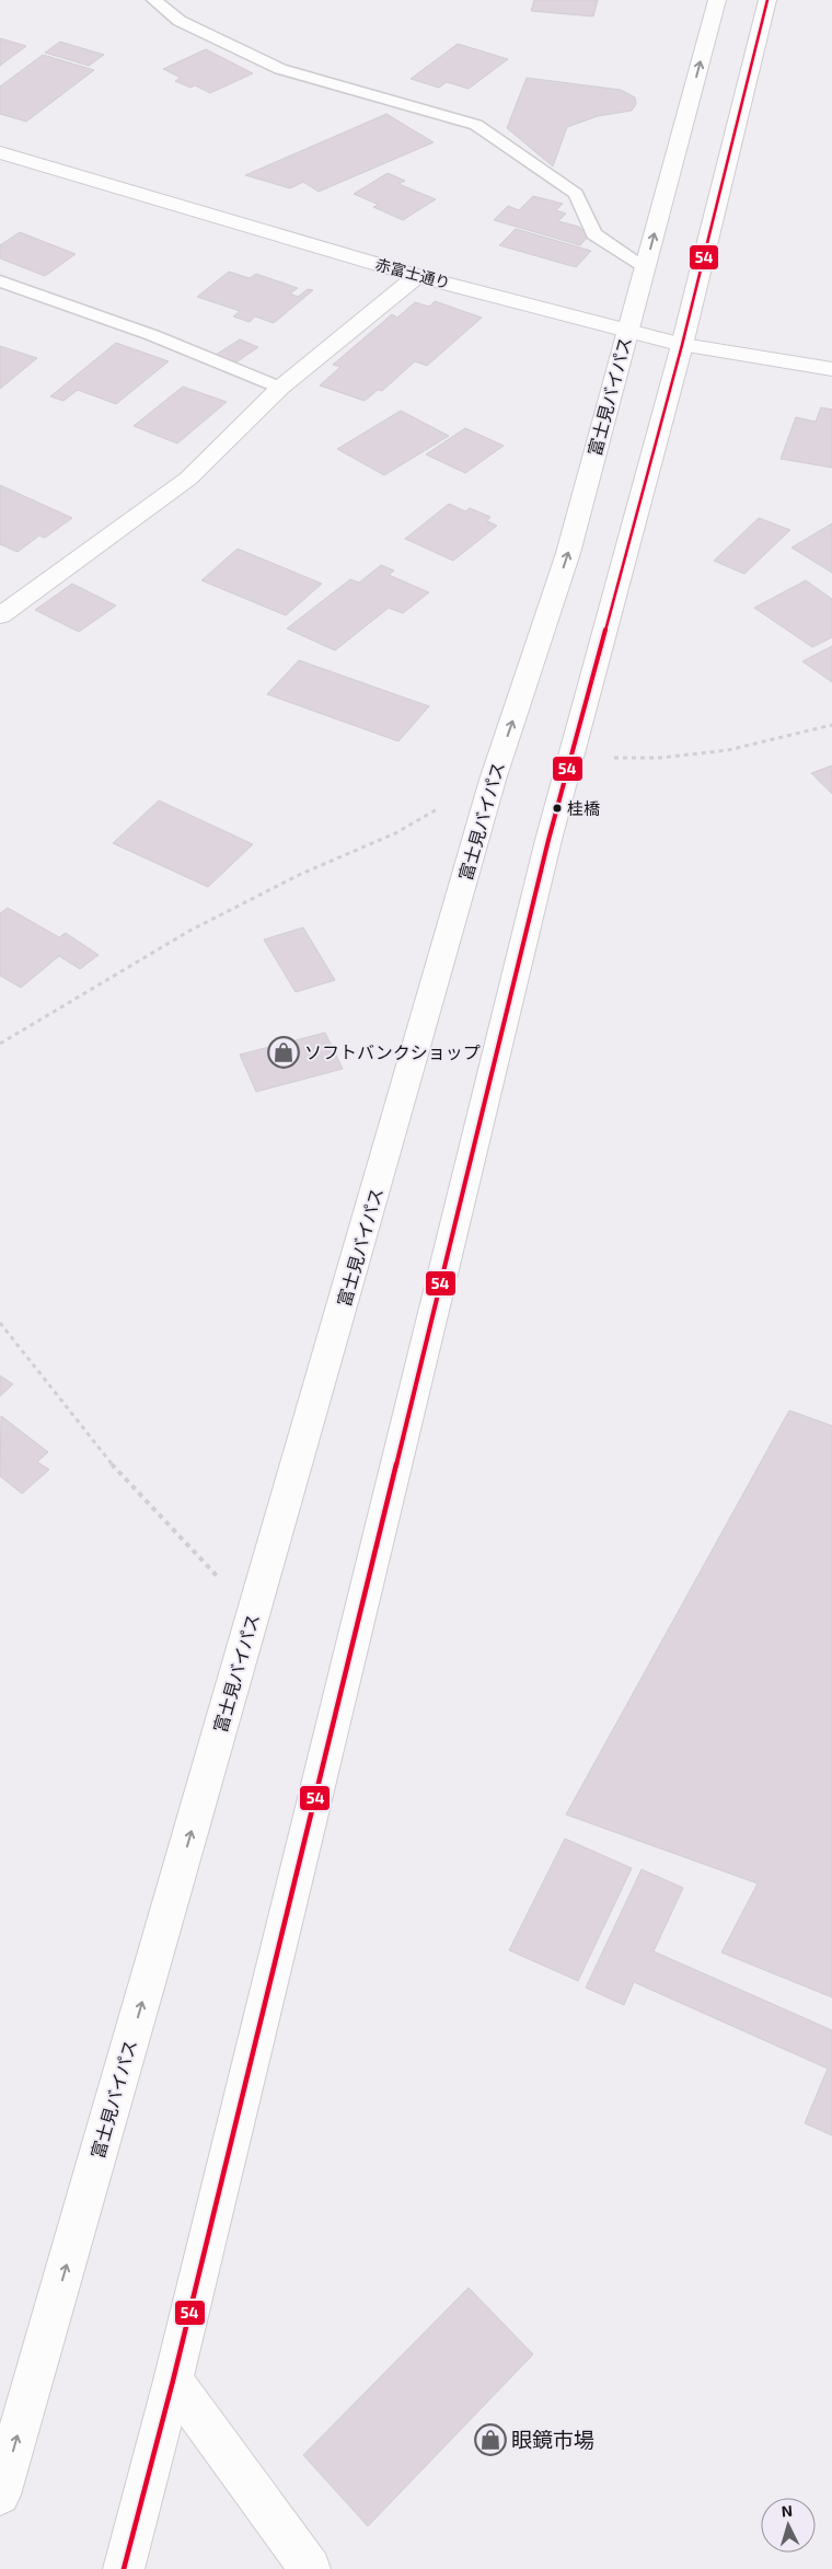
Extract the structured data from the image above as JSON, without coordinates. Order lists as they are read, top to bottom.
{
  "streets": {
    "main road": ["赤富士通り", "富士見バイパス"]
  },
  "crossings": [
    ["赤富士通り", "富士見バイパス"]
  ],
  "places": {
    "other": ["桂橋"],
    "shop": ["ソフトバンクショップ", "眼鏡市場"]
  },
  "lines": ["transit line 54"],
  "north": "top"
}
